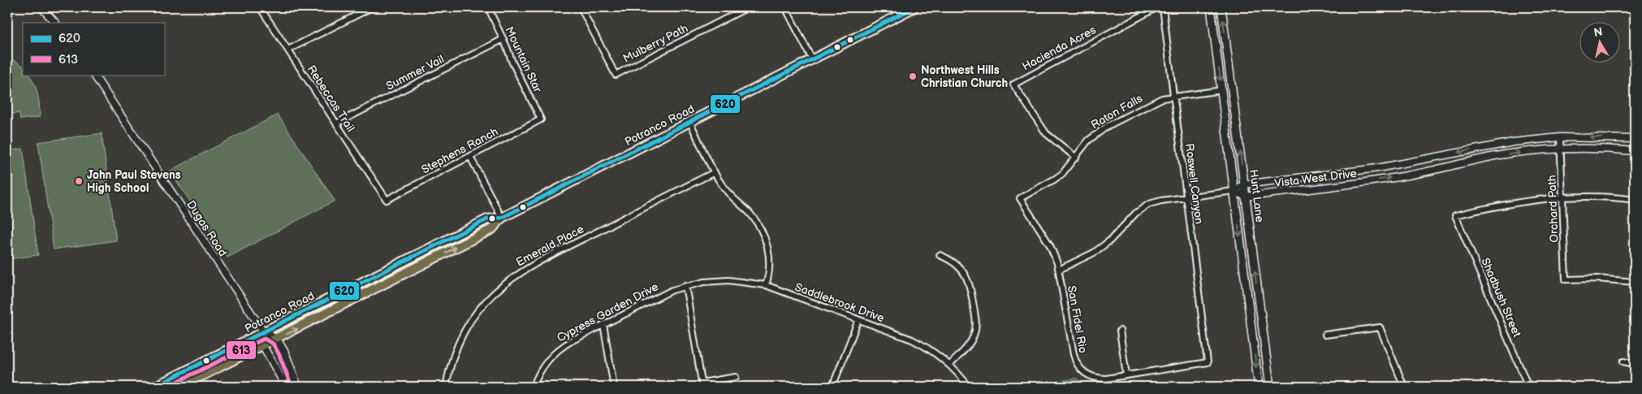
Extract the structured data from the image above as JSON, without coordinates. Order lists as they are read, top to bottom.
{
  "streets": {
    "main road": ["Potranco Road", "Hunt Lane"],
    "street": [
      "Mulberry Path",
      "Hacienda Acres",
      "Mountain Star",
      "Summer Vail",
      "Rebeccas Trail",
      "Raton Falls",
      "Stephens Ranch",
      "Vista West Drive",
      "Roswell Canyon",
      "Orchard Path",
      "Dugas Road",
      "Emerald Place",
      "Shadbush Street",
      "Saddlebrook Drive",
      "Cypress Garden Drive",
      "San Fidel Rio"
    ]
  },
  "crossings": [
    ["Hacienda Acres", "Raton Falls"],
    ["Mountain Star", "Summer Vail"],
    ["Mountain Star", "Stephens Ranch"],
    ["Summer Vail", "Rebeccas Trail"],
    ["Rebeccas Trail", "Stephens Ranch"],
    ["Raton Falls", "Roswell Canyon"],
    ["Raton Falls", "Hunt Lane"],
    ["Raton Falls", "San Fidel Rio"],
    ["Potranco Road", "Dugas Road"],
    ["Vista West Drive", "Hunt Lane"],
    ["Vista West Drive", "Orchard Path"],
    ["Roswell Canyon", "San Fidel Rio"],
    ["Orchard Path", "Shadbush Street"],
    ["Saddlebrook Drive", "Cypress Garden Drive"]
  ],
  "places": ["Northwest Hills Christian Church", "John Paul Stevens High School"],
  "lines": ["transit line 620", "transit line 613"],
  "legend": ["620", "613"],
  "north": "top"
}
